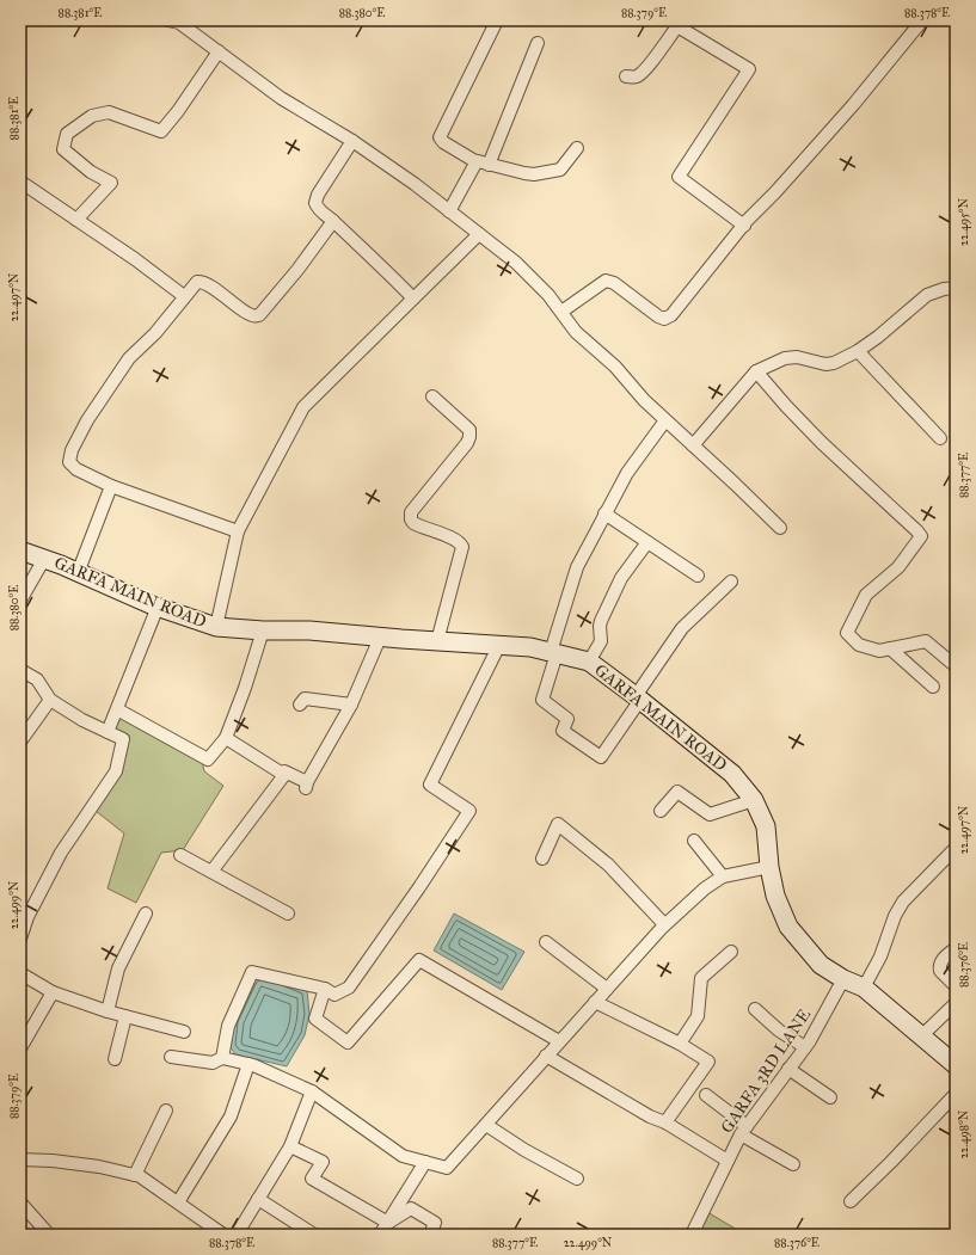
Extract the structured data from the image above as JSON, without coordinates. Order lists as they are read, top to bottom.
{
  "streets": {
    "main road": ["GARFA MAIN ROAD"],
    "street": ["GARFA 3RD LANE"]
  },
  "crossings": [
    ["GARFA MAIN ROAD", "GARFA 3RD LANE"]
  ],
  "coordinates": [
    "88.381°E",
    "88.380°E",
    "88.379°E",
    "88.378°E",
    "22.495°N",
    "22.497°N",
    "88.377°E",
    "22.499°N",
    "88.376°E",
    "22.498°N"
  ]
}
